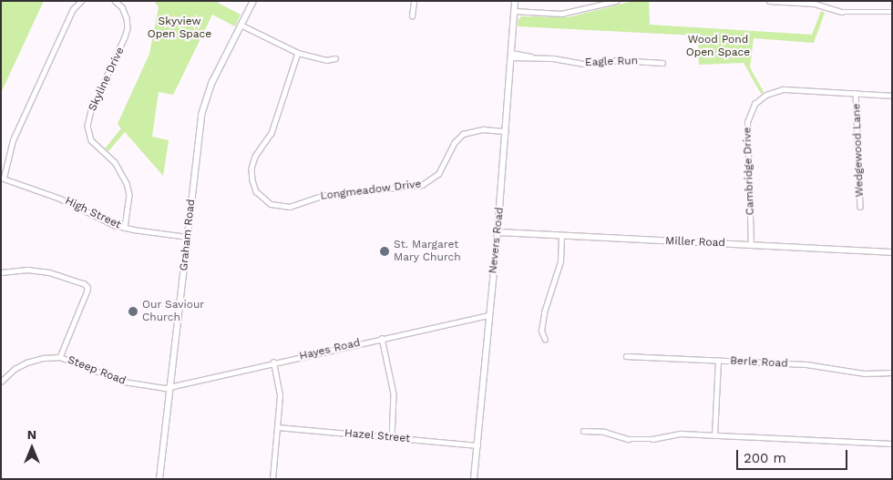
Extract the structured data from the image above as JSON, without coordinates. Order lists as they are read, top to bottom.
{
  "streets": {
    "street": [
      "Eagle Run",
      "Skyline Drive",
      "Wedgewood Lane",
      "Cambridge Drive",
      "Longmeadow Drive",
      "High Street",
      "Graham Road",
      "Nevers Road",
      "Miller Road",
      "Hayes Road",
      "Berle Road",
      "Steep Road",
      "Hazel Street"
    ]
  },
  "crossings": [
    ["Eagle Run", "Nevers Road"],
    ["Skyline Drive", "High Street"],
    ["Wedgewood Lane", "Cambridge Drive"],
    ["Cambridge Drive", "Miller Road"],
    ["Longmeadow Drive", "Nevers Road"],
    ["High Street", "Graham Road"],
    ["Graham Road", "Hayes Road"],
    ["Graham Road", "Steep Road"],
    ["Nevers Road", "Miller Road"],
    ["Nevers Road", "Hayes Road"],
    ["Nevers Road", "Hazel Street"],
    ["Hayes Road", "Steep Road"]
  ],
  "parks": ["Skyview Open Space", "Wood Pond Open Space"],
  "places": ["St. Margaret Mary Church", "Our Saviour Church"],
  "scale_bar": "200 m",
  "north": "top"
}
